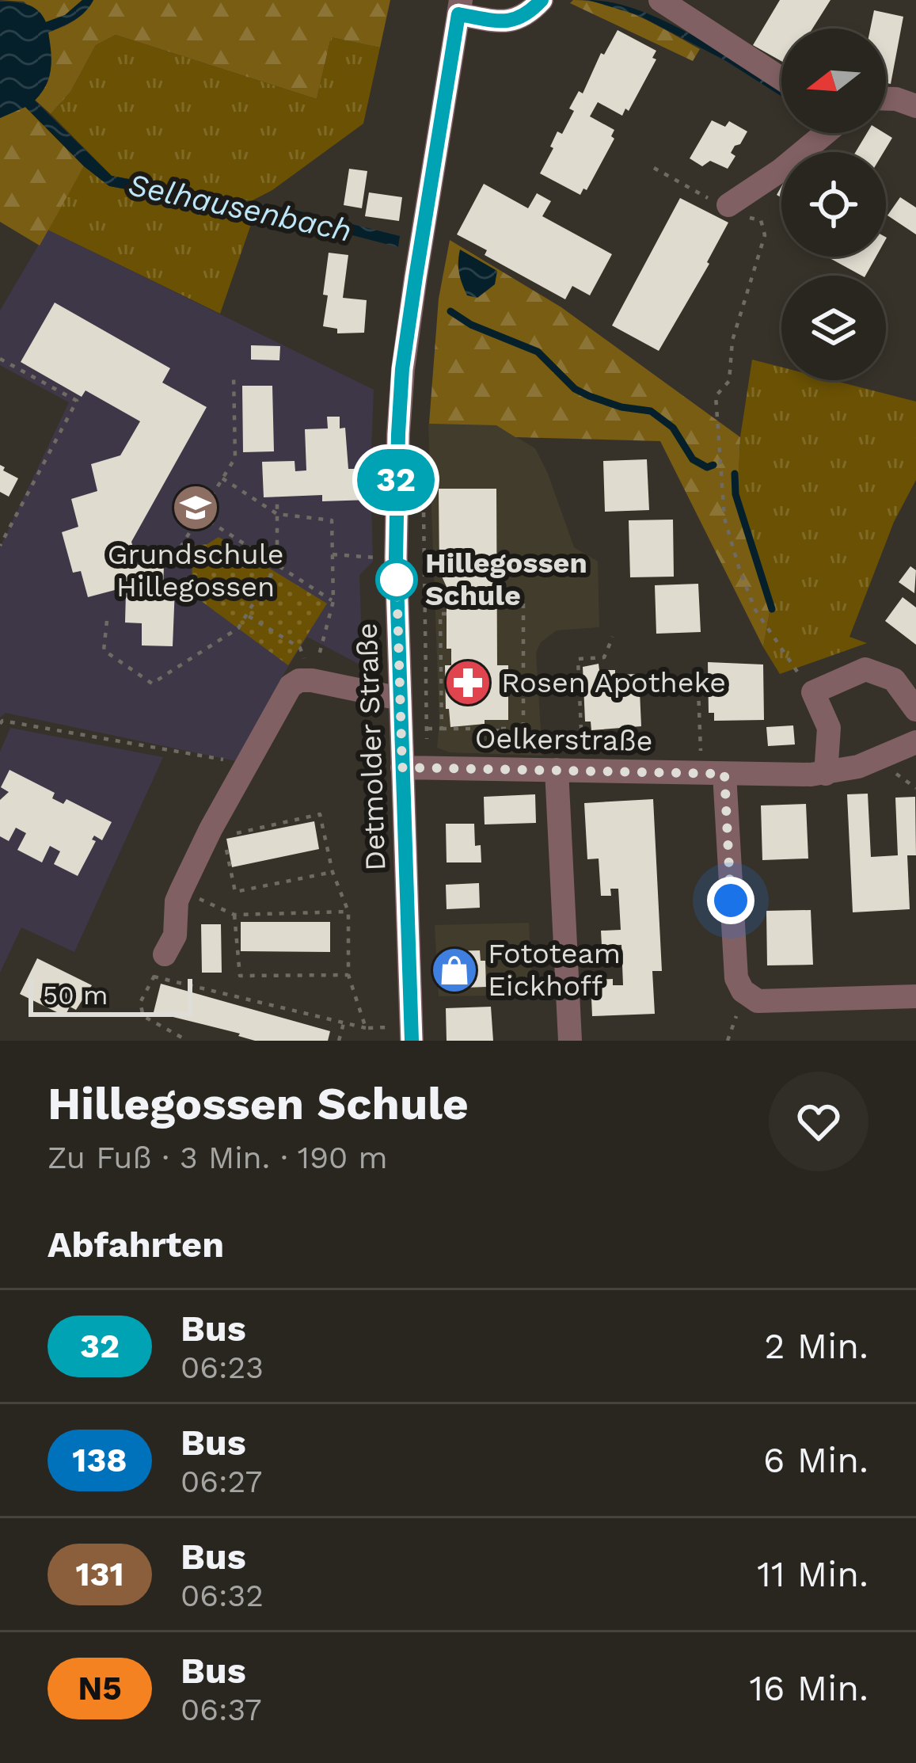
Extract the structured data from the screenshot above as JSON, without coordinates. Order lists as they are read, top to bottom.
{
  "streets": {
    "street": ["Oelkerstraße", "Detmolder Straße"]
  },
  "crossings": [
    ["Oelkerstraße", "Detmolder Straße"]
  ],
  "water": ["Selhausenbach"],
  "places": {
    "school or university": ["Grundschule Hillegossen"],
    "other": ["Hillegossen Schule"],
    "pharmacy": ["Rosen Apotheke"],
    "shop": ["Fototeam Eickhoff"]
  },
  "lines": ["bus line 32"],
  "scale_bar": "50 m",
  "north": "left",
  "page": {
    "on_map": "32",
    "scale": "50 m",
    "heading": [
      ["Hillegossen Schule", "Zu Fuß · 3 Min. · 190 m"],
      "Abfahrten"
    ],
    "list": [
      {
        "mark": "32",
        "name": "Bus",
        "note": "06:23",
        "value": "2 Min."
      },
      {
        "mark": "138",
        "name": "Bus",
        "note": "06:27",
        "value": "6 Min."
      },
      {
        "mark": "131",
        "name": "Bus",
        "note": "06:32",
        "value": "11 Min."
      },
      {
        "mark": "N5",
        "name": "Bus",
        "note": "06:37",
        "value": "16 Min."
      }
    ]
  }
}
